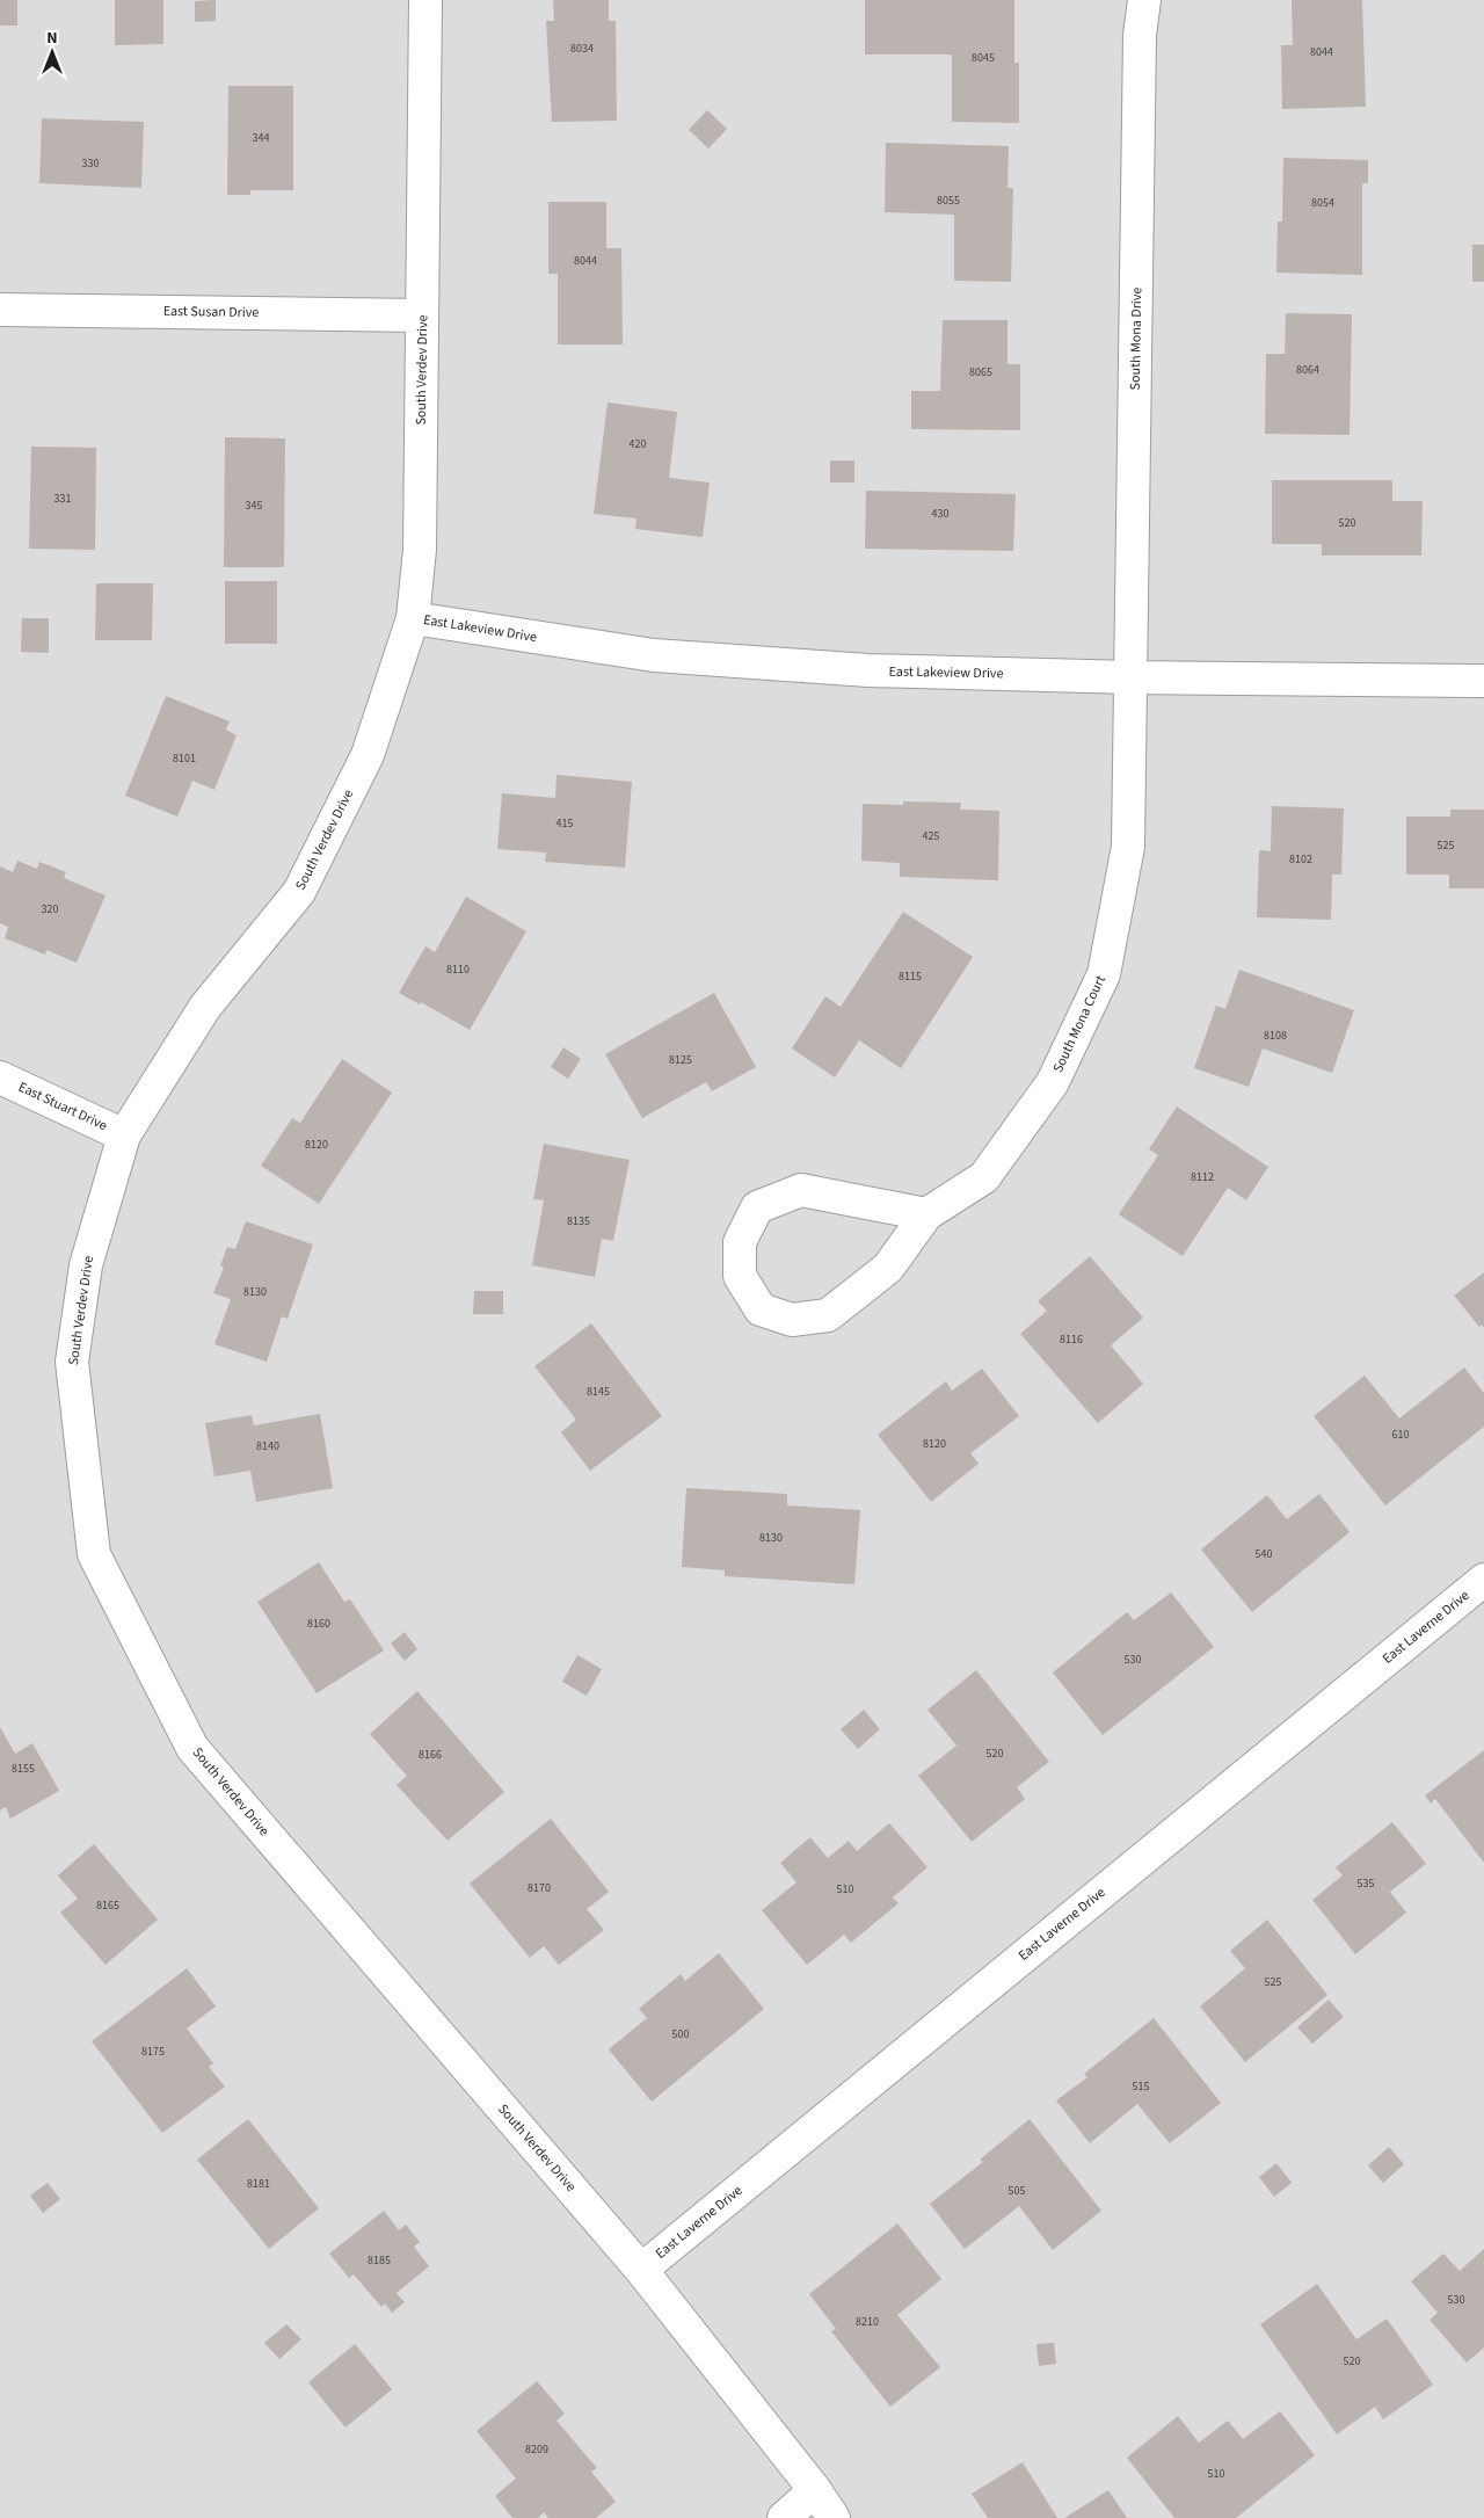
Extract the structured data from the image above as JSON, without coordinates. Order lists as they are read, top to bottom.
{
  "streets": {
    "street": [
      "East Susan Drive",
      "South Mona Drive",
      "South Verdev Drive",
      "East Lakeview Drive",
      "South Mona Court",
      "East Stuart Drive",
      "East Laverne Drive"
    ]
  },
  "crossings": [
    ["East Susan Drive", "South Verdev Drive"],
    ["South Mona Drive", "East Lakeview Drive"],
    ["South Mona Drive", "South Mona Court"],
    ["South Verdev Drive", "East Lakeview Drive"],
    ["South Verdev Drive", "East Stuart Drive"],
    ["South Verdev Drive", "East Laverne Drive"],
    ["East Lakeview Drive", "South Mona Court"]
  ],
  "house_numbers": [
    "8034",
    "8044",
    "8045",
    "344",
    "330",
    "8055",
    "8054",
    "8044",
    "8064",
    "8065",
    "420",
    "331",
    "345",
    "430",
    "520",
    "8101",
    "415",
    "425",
    "525",
    "8102",
    "320",
    "8110",
    "8115",
    "8108",
    "8125",
    "8120",
    "8112",
    "8135",
    "8130",
    "8116",
    "8145",
    "610",
    "8120",
    "8140",
    "8130",
    "540",
    "8160",
    "530",
    "520",
    "8166",
    "8155",
    "535",
    "8170",
    "510",
    "8165",
    "525",
    "500",
    "8175",
    "515",
    "8181",
    "505",
    "8185",
    "530",
    "8210",
    "520",
    "8209",
    "510"
  ],
  "north": "top"
}
